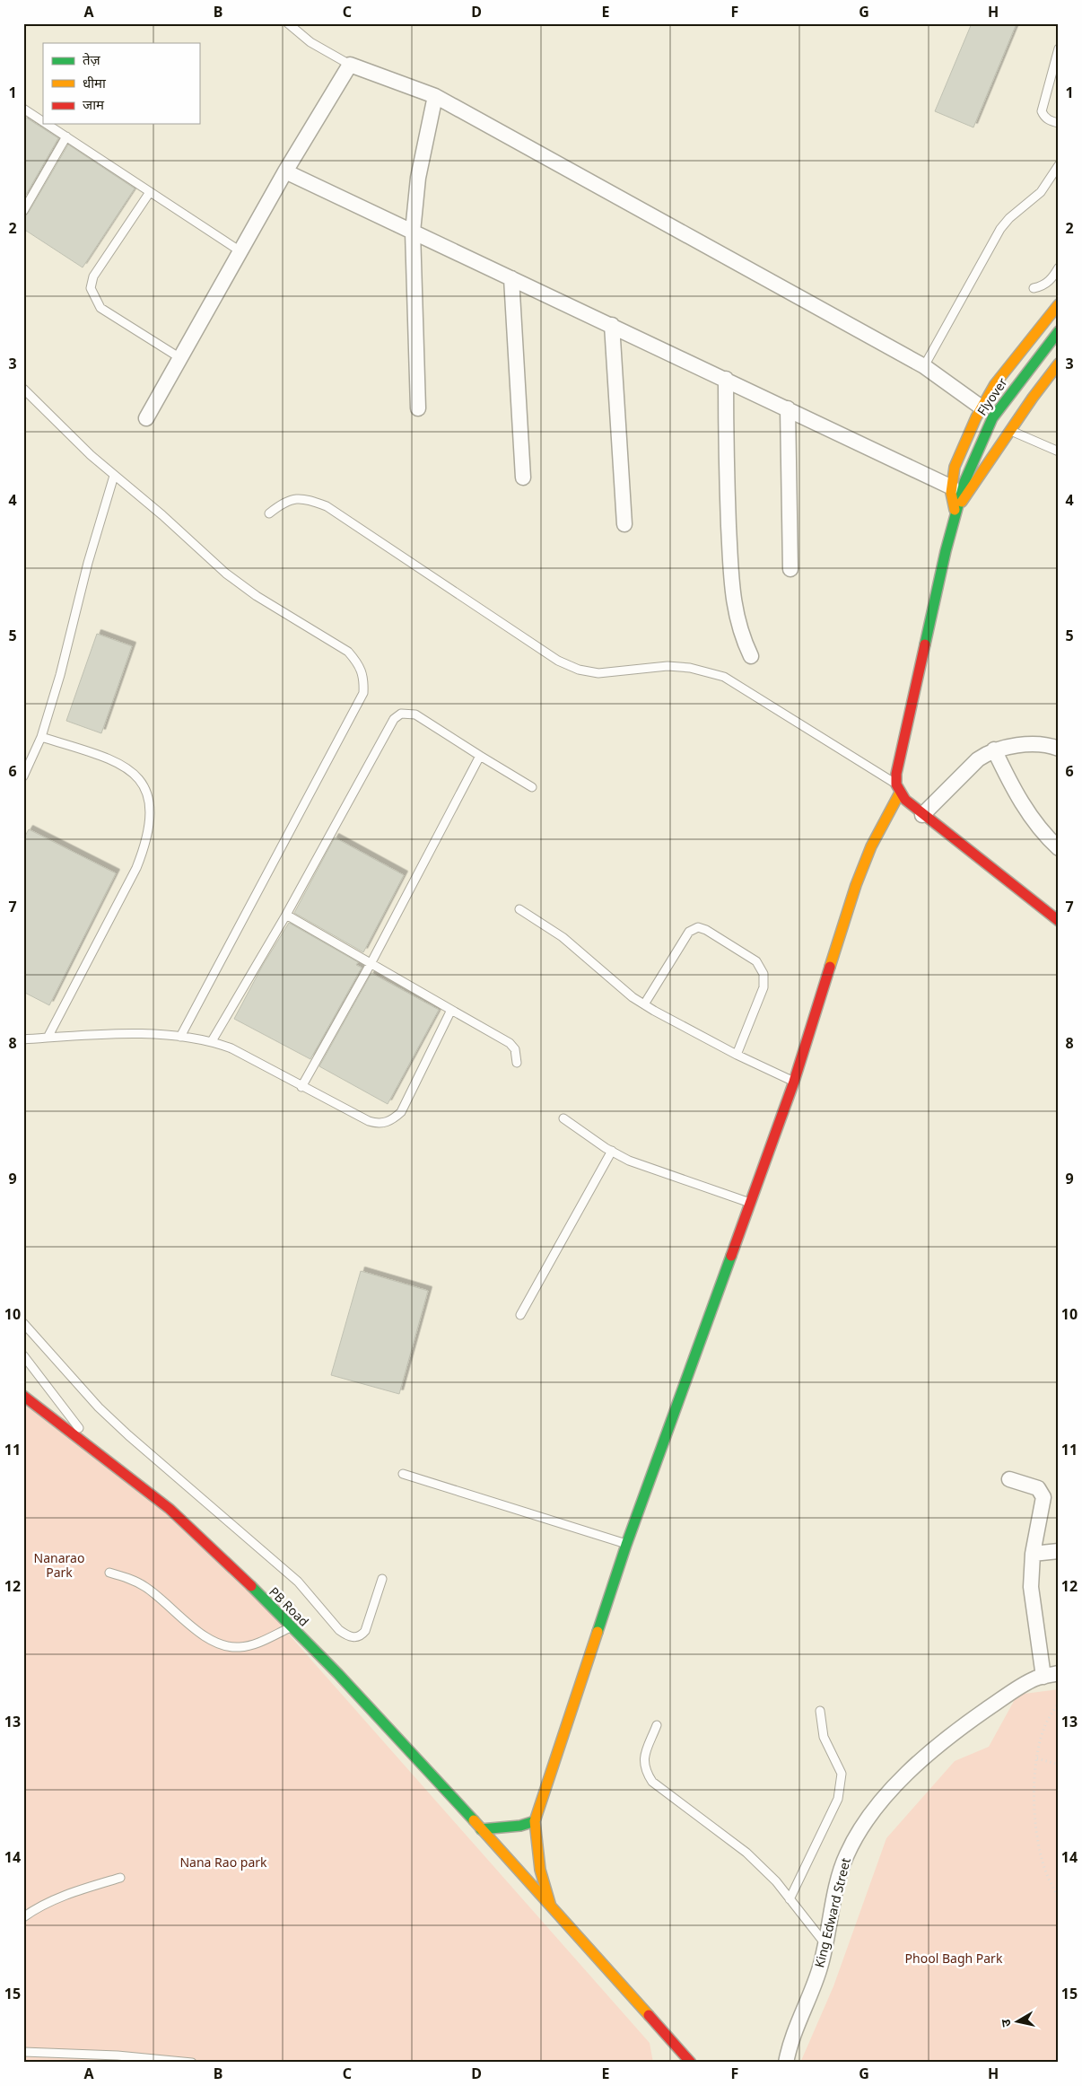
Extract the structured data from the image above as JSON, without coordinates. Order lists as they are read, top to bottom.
{
  "streets": {
    "street": ["Flyover", "PB Road", "King Edward Street"]
  },
  "parks": ["Nanarao Park", "Nana Rao park", "Phool Bagh Park"],
  "legend": ["तेज़", "धीमा", "जाम"],
  "north": "left",
  "grid": {
    "columns": [
      "A",
      "B",
      "C",
      "D",
      "E",
      "F",
      "G",
      "H"
    ],
    "rows": [
      "1",
      "2",
      "3",
      "4",
      "5",
      "6",
      "7",
      "8",
      "9",
      "10",
      "11",
      "12",
      "13",
      "14",
      "15"
    ]
  }
}
